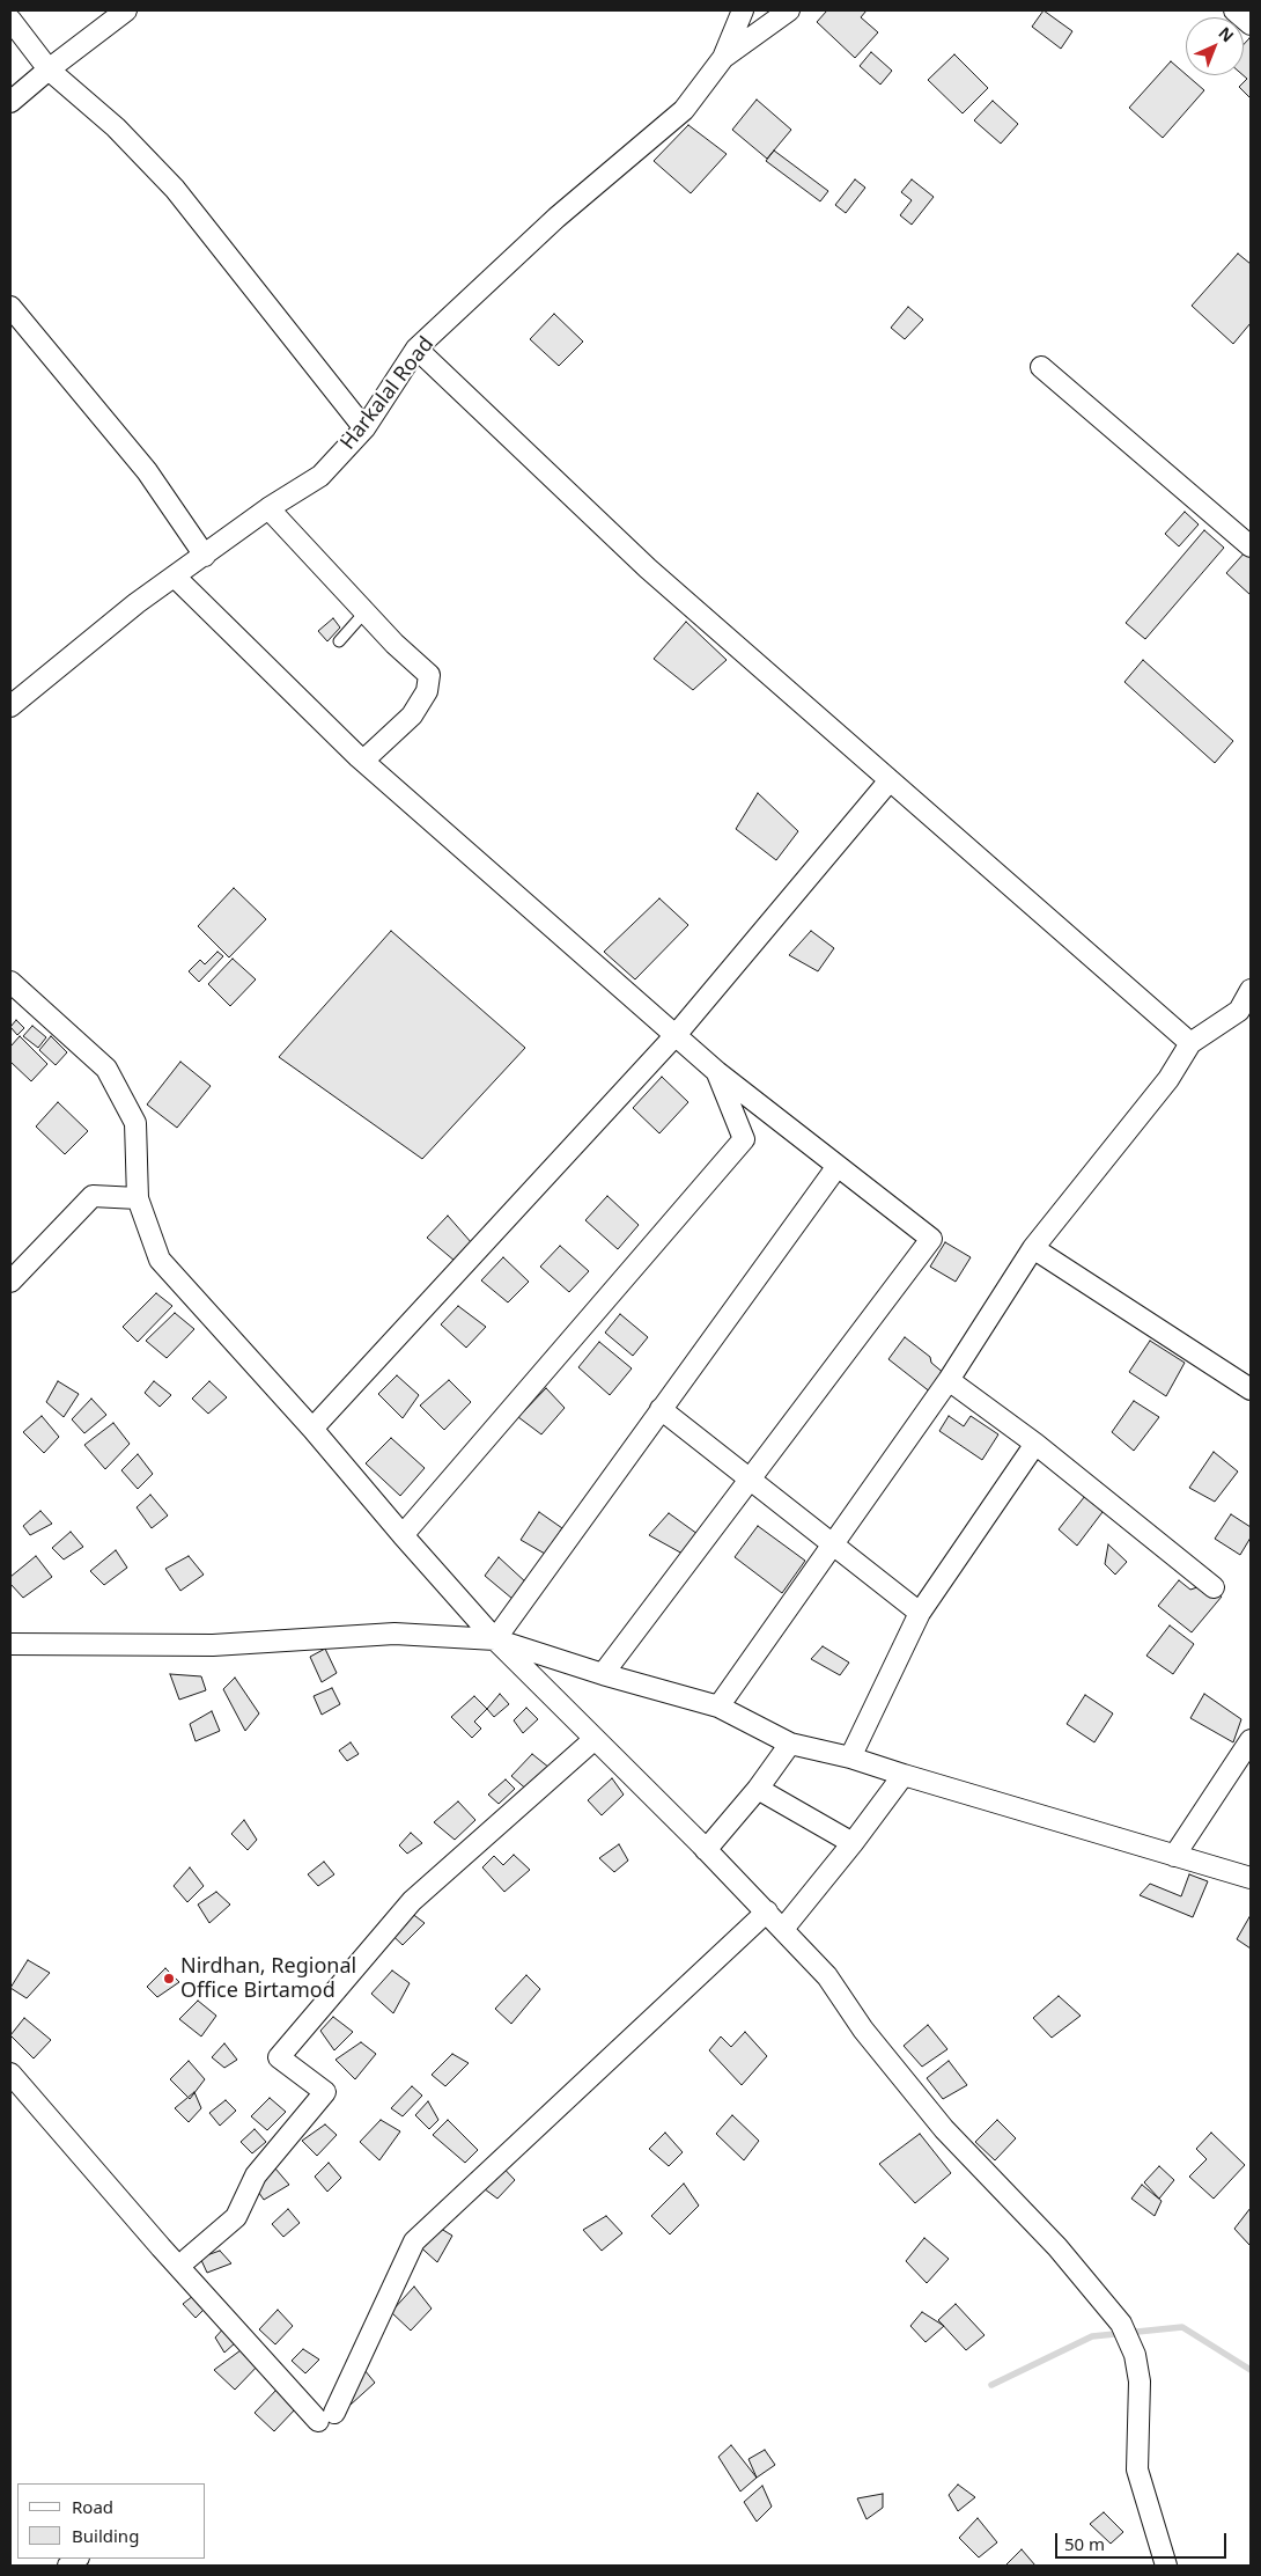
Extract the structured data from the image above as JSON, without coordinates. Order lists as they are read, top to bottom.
{
  "streets": {
    "street": ["Harkalal Road"]
  },
  "places": ["Nirdhan, Regional Office Birtamod"],
  "legend": ["Road", "Building"],
  "scale_bar": "50 m",
  "north": "top right"
}
